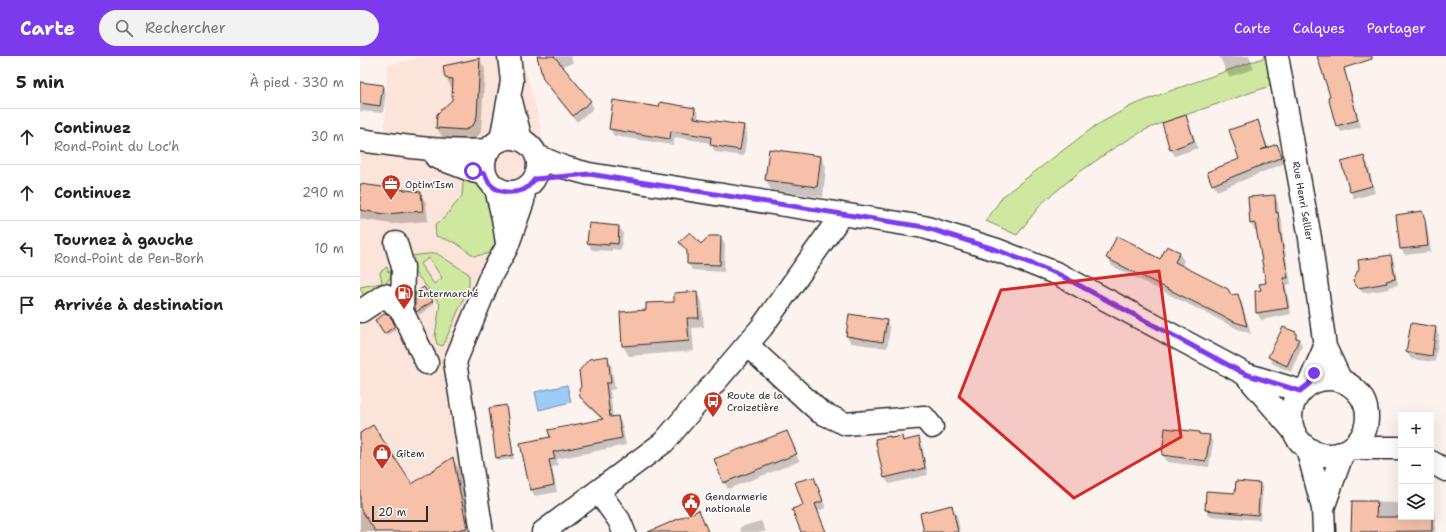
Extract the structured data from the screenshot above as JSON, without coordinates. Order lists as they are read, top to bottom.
{
  "streets": {
    "main road": ["Rue Henri Sellier"]
  },
  "places": {
    "office": ["Optim'Ism"],
    "fuel station": ["Intermarché"],
    "bus stop": ["Route de la Croizetière"],
    "shop": ["Gitem"],
    "public building": ["Gendarmerie nationale"]
  },
  "scale_bar": "20 m",
  "page": {
    "header": "Carte",
    "search": "Rechercher",
    "nav": ["Carte", "Calques", "Partager"],
    "heading": ["5 min", "À pied · 330 m"],
    "list": [
      ["Continuez", "Rond-Point du Loc'h", "30 m"],
      ["Continuez", "290 m"],
      ["Tournez à gauche", "Rond-Point de Pen-Borh", "10 m"],
      "Arrivée à destination"
    ],
    "map_buttons": ["+", "−"],
    "scale": "20 m"
  }
}
